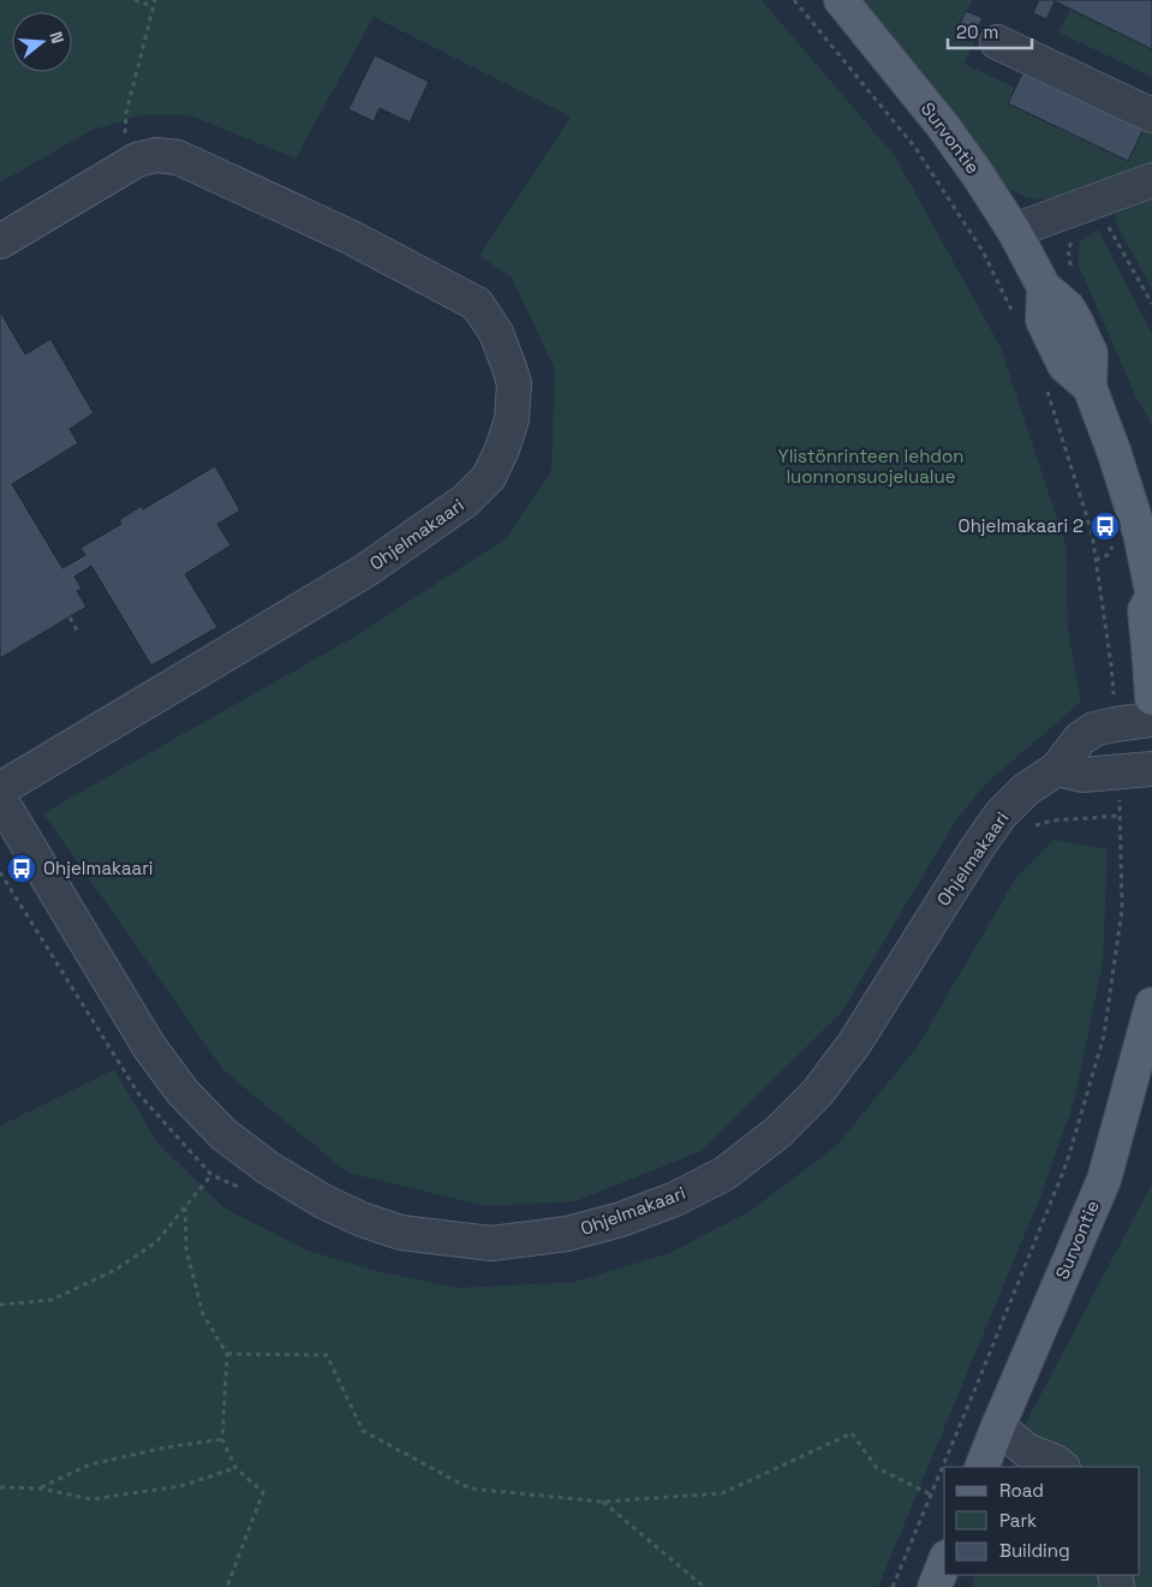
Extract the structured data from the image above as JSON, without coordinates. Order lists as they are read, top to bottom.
{
  "streets": {
    "main road": ["Survontie"],
    "street": ["Ohjelmakaari"]
  },
  "parks": ["Ylistönrinteen lehdon luonnonsuojelualue"],
  "places": {
    "bus stop": ["Ohjelmakaari 2", "Ohjelmakaari"]
  },
  "legend": ["Road", "Park", "Building"],
  "scale_bar": "20 m",
  "north": "right"
}
